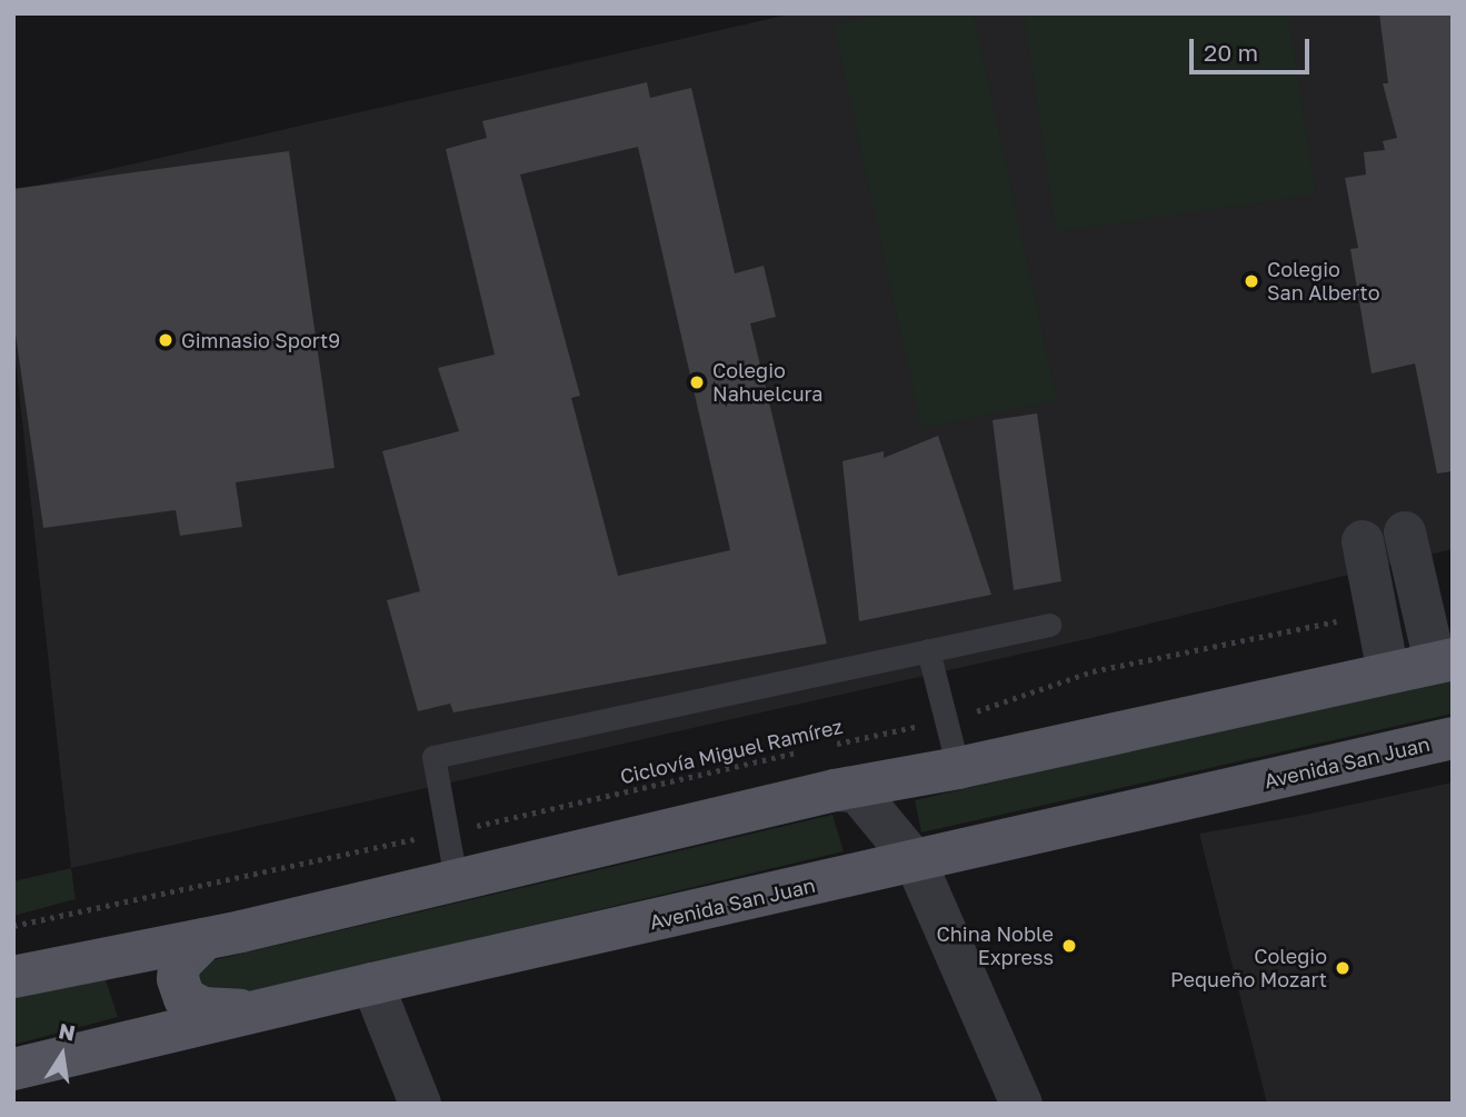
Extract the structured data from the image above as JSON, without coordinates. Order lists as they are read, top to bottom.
{
  "streets": {
    "main road": ["Avenida San Juan"],
    "path": ["Ciclovía Miguel Ramírez"]
  },
  "places": [
    "Colegio San Alberto",
    "Gimnasio Sport9",
    "Colegio Nahuelcura",
    "China Noble Express",
    "Colegio Pequeño Mozart"
  ],
  "scale_bar": "20 m",
  "north": "top"
}
